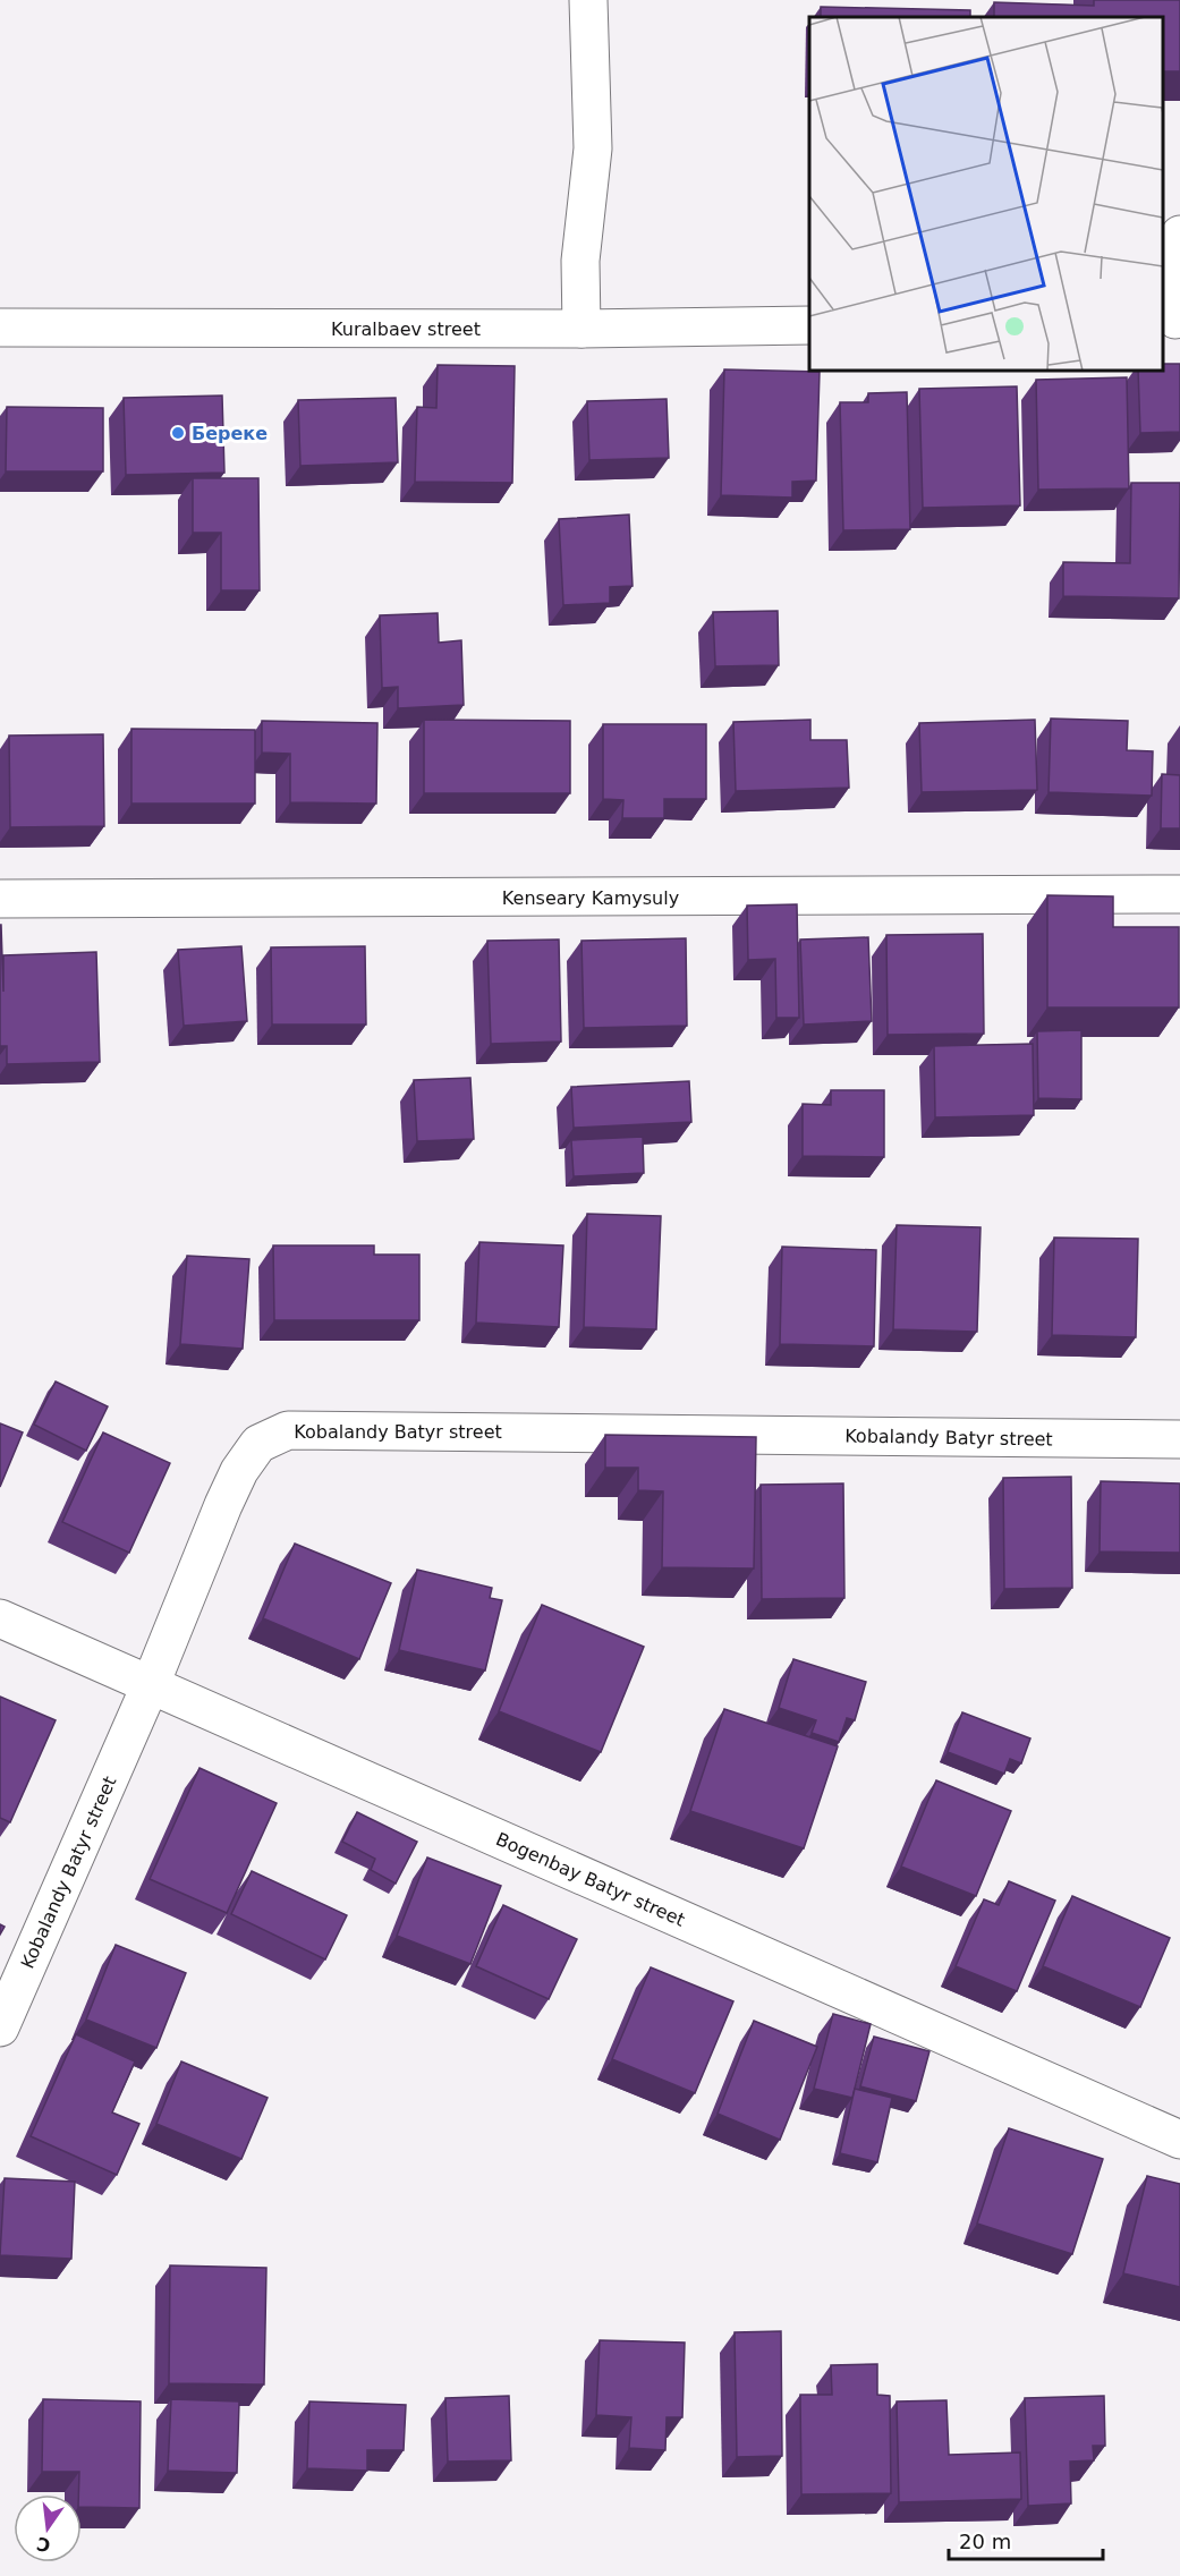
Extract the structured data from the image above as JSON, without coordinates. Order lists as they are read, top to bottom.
{
  "streets": {
    "street": [
      "Kuralbaev street",
      "Kenseary Kamysuly",
      "Kobalandy Batyr street",
      "Bogenbay Batyr street"
    ]
  },
  "crossings": [
    ["Kobalandy Batyr street", "Bogenbay Batyr street"]
  ],
  "places": ["Береке"],
  "scale_bar": "20 m",
  "north": "bottom"
}
